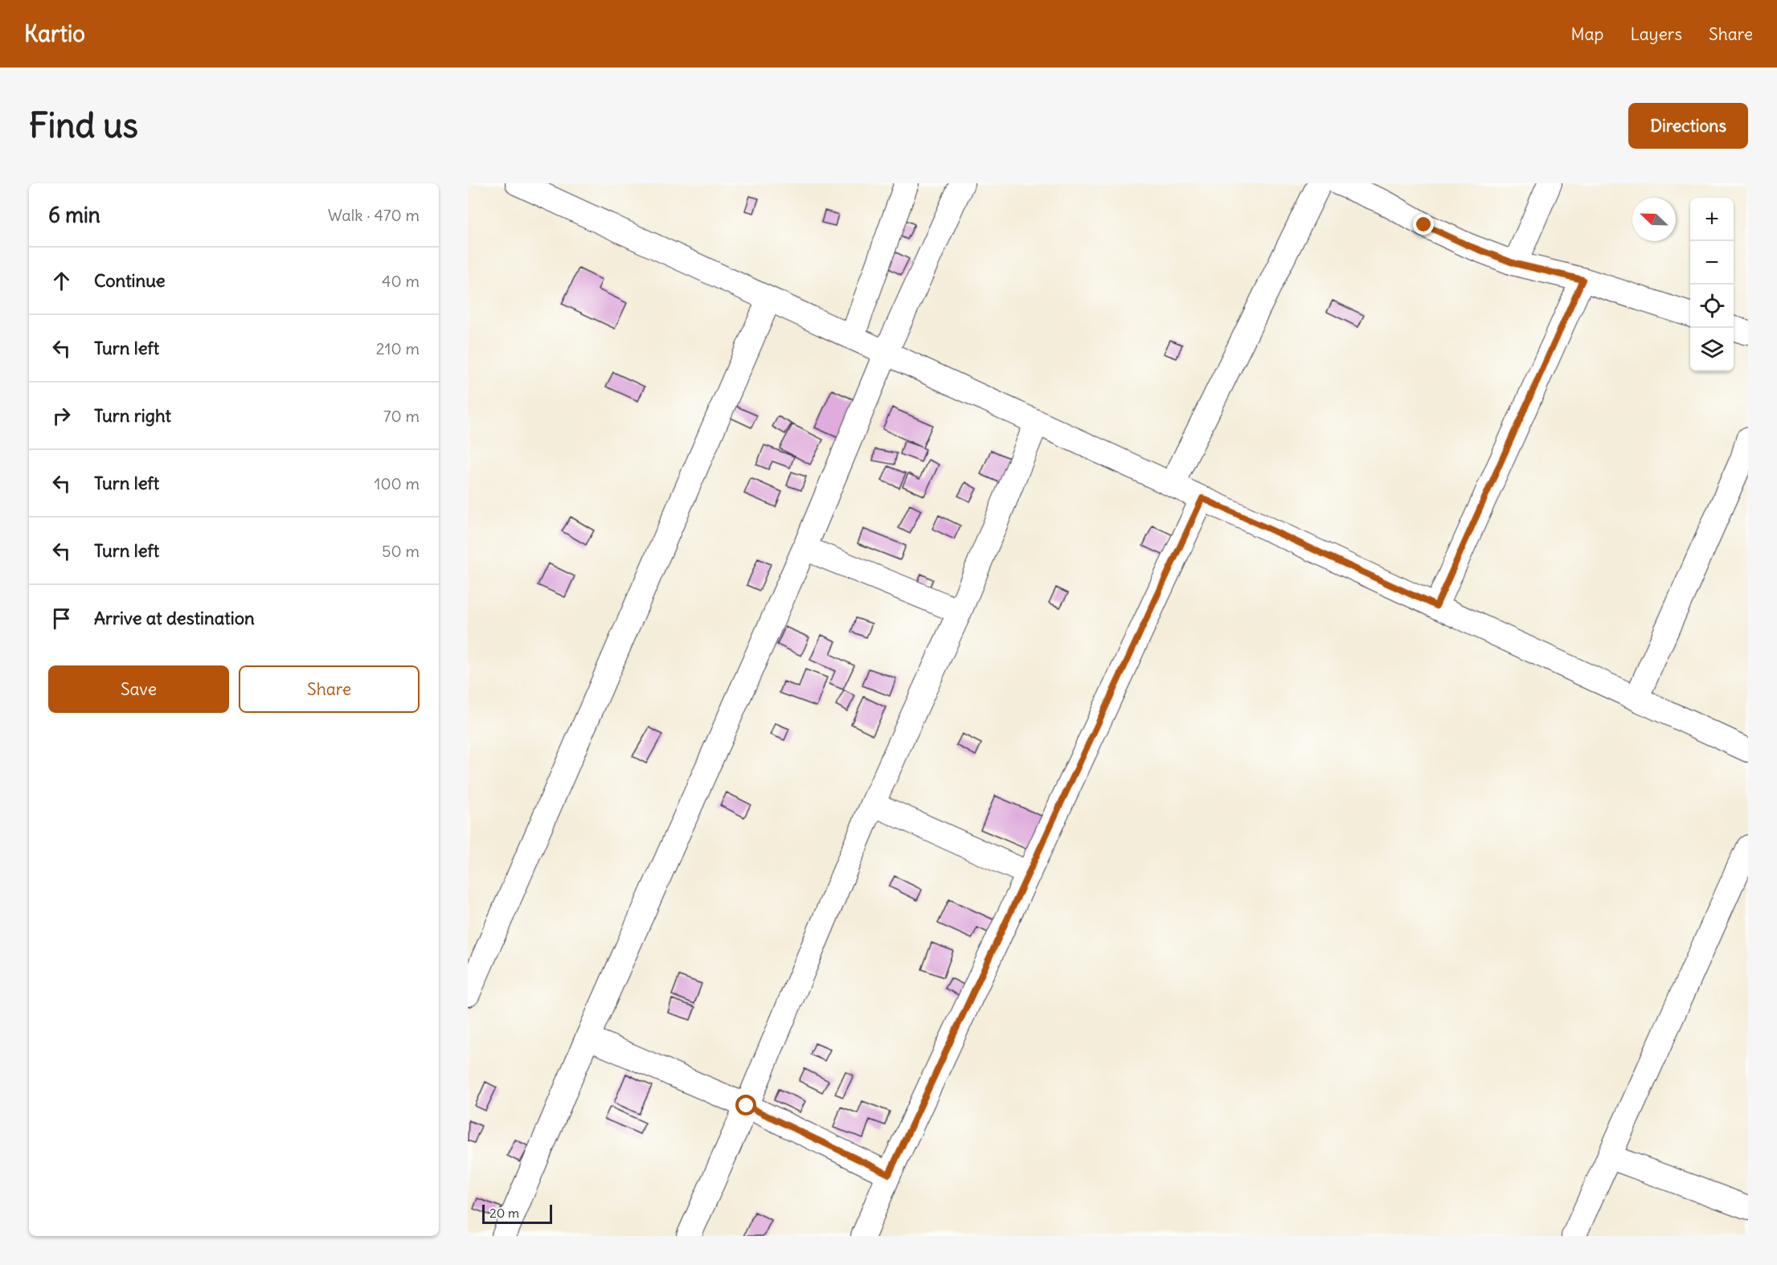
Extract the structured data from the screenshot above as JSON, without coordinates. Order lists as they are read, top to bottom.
{
  "scale_bar": "20 m",
  "north": "top left",
  "page": {
    "header": "Kartio",
    "nav": ["Map", "Layers", "Share"],
    "buttons": [
      "Directions",
      ["Save", "Share"]
    ],
    "title": "Find us",
    "heading": ["6 min", "Walk · 470 m"],
    "map_buttons": ["+", "−"],
    "list": [
      ["Continue", "40 m"],
      ["Turn left", "210 m"],
      ["Turn right", "70 m"],
      ["Turn left", "100 m"],
      ["Turn left", "50 m"],
      "Arrive at destination"
    ],
    "scale": "20 m"
  }
}
